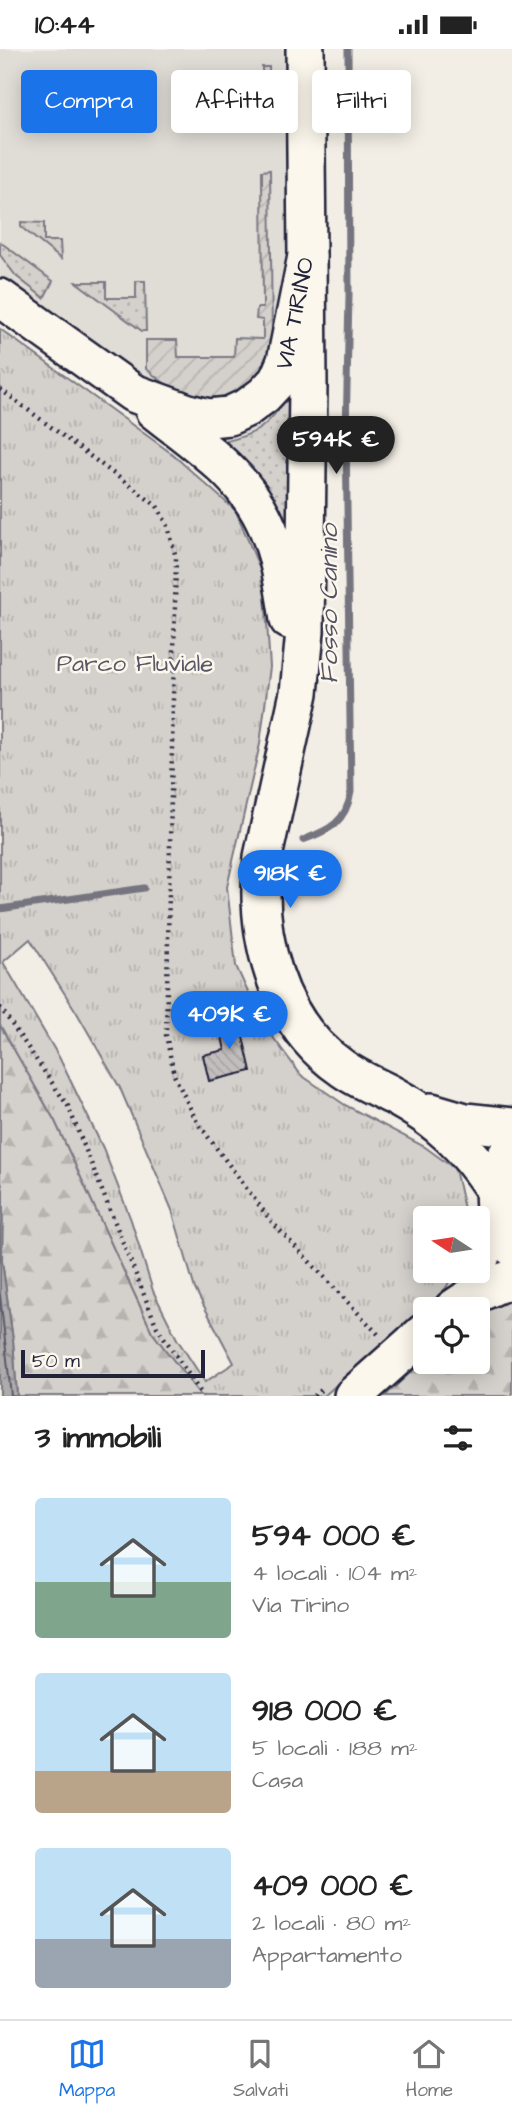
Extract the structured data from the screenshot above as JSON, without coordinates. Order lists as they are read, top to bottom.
{
  "streets": {
    "street": ["VIA TIRINO"]
  },
  "water": ["Fosso Canino"],
  "parks": ["Parco Fluviale"],
  "scale_bar": "50 m",
  "north": "left",
  "page": {
    "status": "10:44",
    "chip": ["Compra", "Affitta", "Filtri"],
    "price": ["594K €", "918K €", "409K €"],
    "scale": "50 m",
    "heading": "3 immobili",
    "list": [
      {
        "name": "594 000 €",
        "note": "4 locali · 104 m² · Via Tirino"
      },
      {
        "name": "918 000 €",
        "note": "5 locali · 188 m² · Casa"
      },
      {
        "name": "409 000 €",
        "note": "2 locali · 80 m² · Appartamento"
      }
    ],
    "tabs": ["Mappa", "Salvati", "Home"]
  }
}
